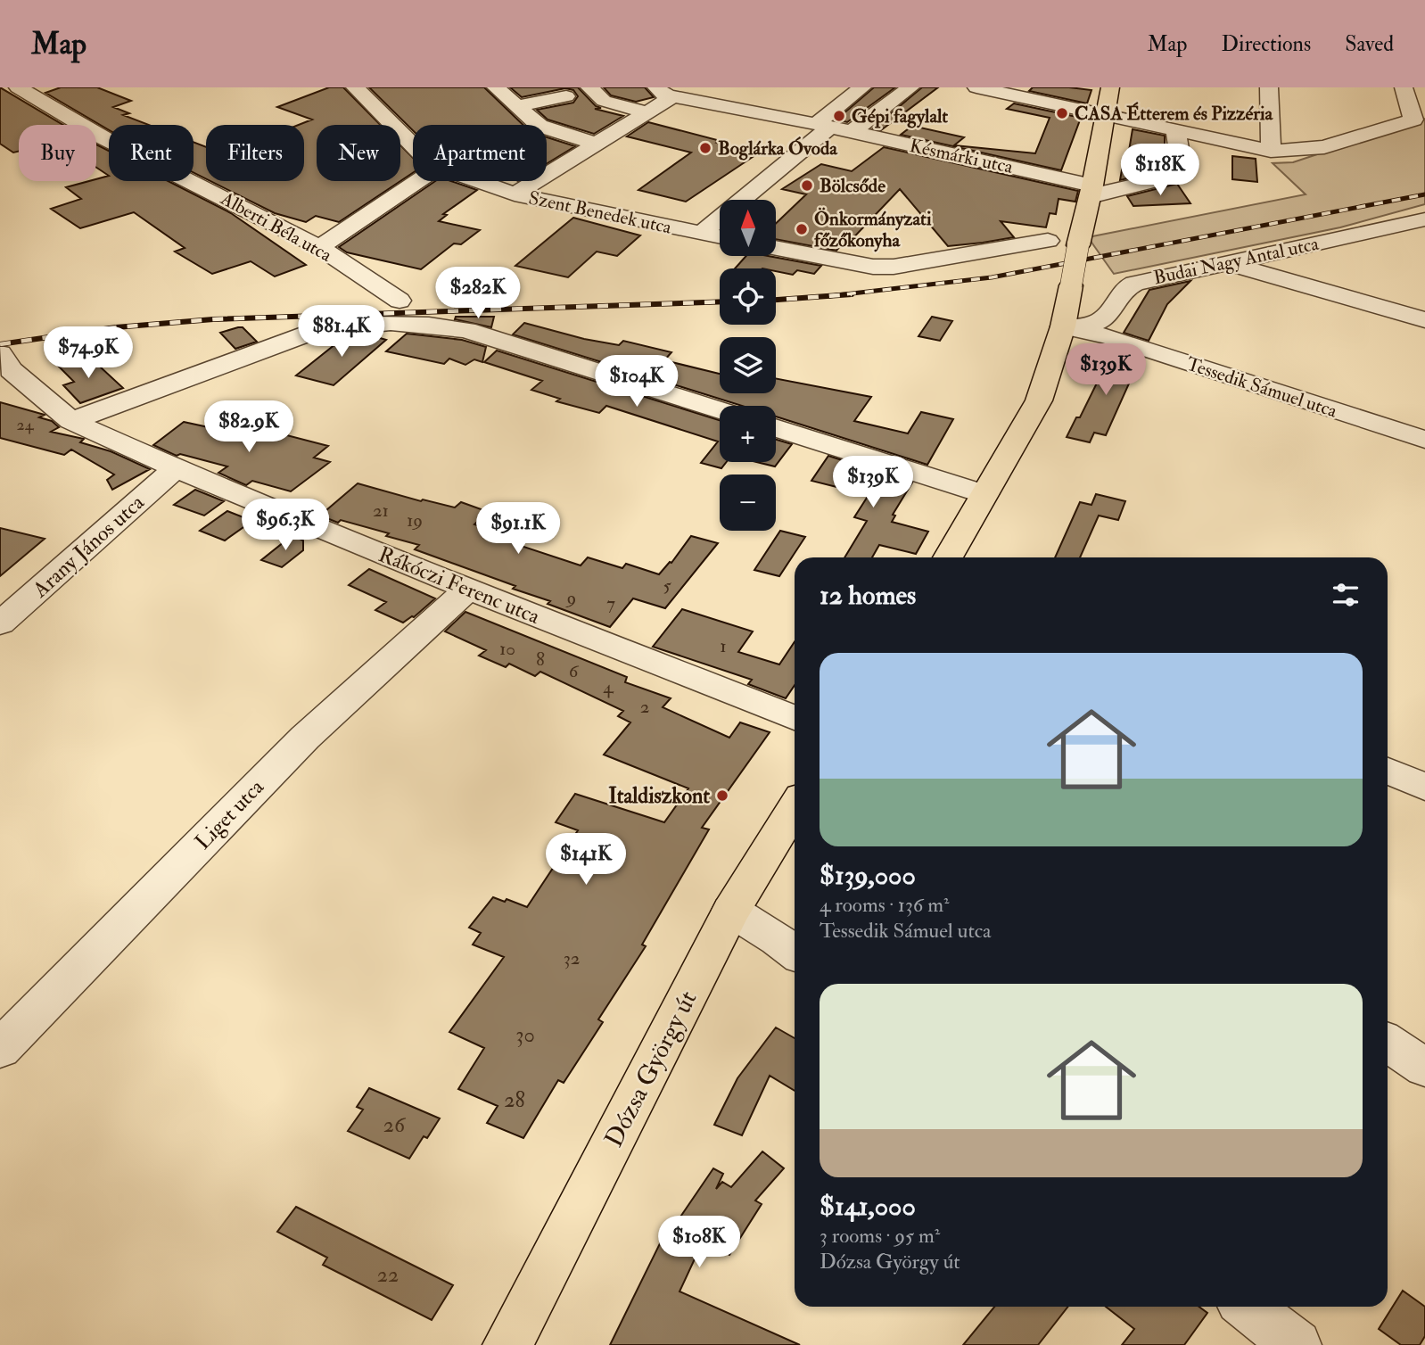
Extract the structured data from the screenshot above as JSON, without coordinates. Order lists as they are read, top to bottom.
{
  "streets": {
    "main road": ["Dózsa György út"],
    "street": [
      "Késmárki utca",
      "Szent Benedek utca",
      "Alberti Béla utca",
      "Budai Nagy Antal utca",
      "Tessedik Sámuel utca",
      "Arany János utca",
      "Rákóczi Ferenc utca",
      "Liget utca"
    ]
  },
  "crossings": [
    ["Budai Nagy Antal utca", "Tessedik Sámuel utca"],
    ["Arany János utca", "Rákóczi Ferenc utca"],
    ["Rákóczi Ferenc utca", "Liget utca"]
  ],
  "places": [
    "CASA Étterem és Pizzéria",
    "Gépi fagylalt",
    "Boglárka Óvoda",
    "Bölcsőde",
    "Önkormányzati főzőkonyha",
    "Italdiszkont"
  ],
  "house_numbers": [
    "24",
    "21",
    "19",
    "5",
    "9",
    "7",
    "1",
    "10",
    "8",
    "6",
    "4",
    "2",
    "32",
    "30",
    "28",
    "26",
    "22"
  ],
  "north": "top",
  "page": {
    "header": "Map",
    "nav": ["Map", "Directions", "Saved"],
    "chip": [
      "Buy",
      "Rent",
      "Filters",
      "New",
      "Apartment"
    ],
    "price": [
      "$118K",
      "$282K",
      "$81.4K",
      "$74.9K",
      "$139K",
      "$104K",
      "$82.9K",
      "$139K",
      "$96.3K",
      "$91.1K",
      "$141K",
      "$108K"
    ],
    "map_buttons": ["+", "−"],
    "heading": "12 homes",
    "list": [
      {
        "name": "$139,000",
        "note": "4 rooms · 136 m² · Tessedik Sámuel utca"
      },
      {
        "name": "$141,000",
        "note": "3 rooms · 95 m² · Dózsa György út"
      }
    ]
  }
}
